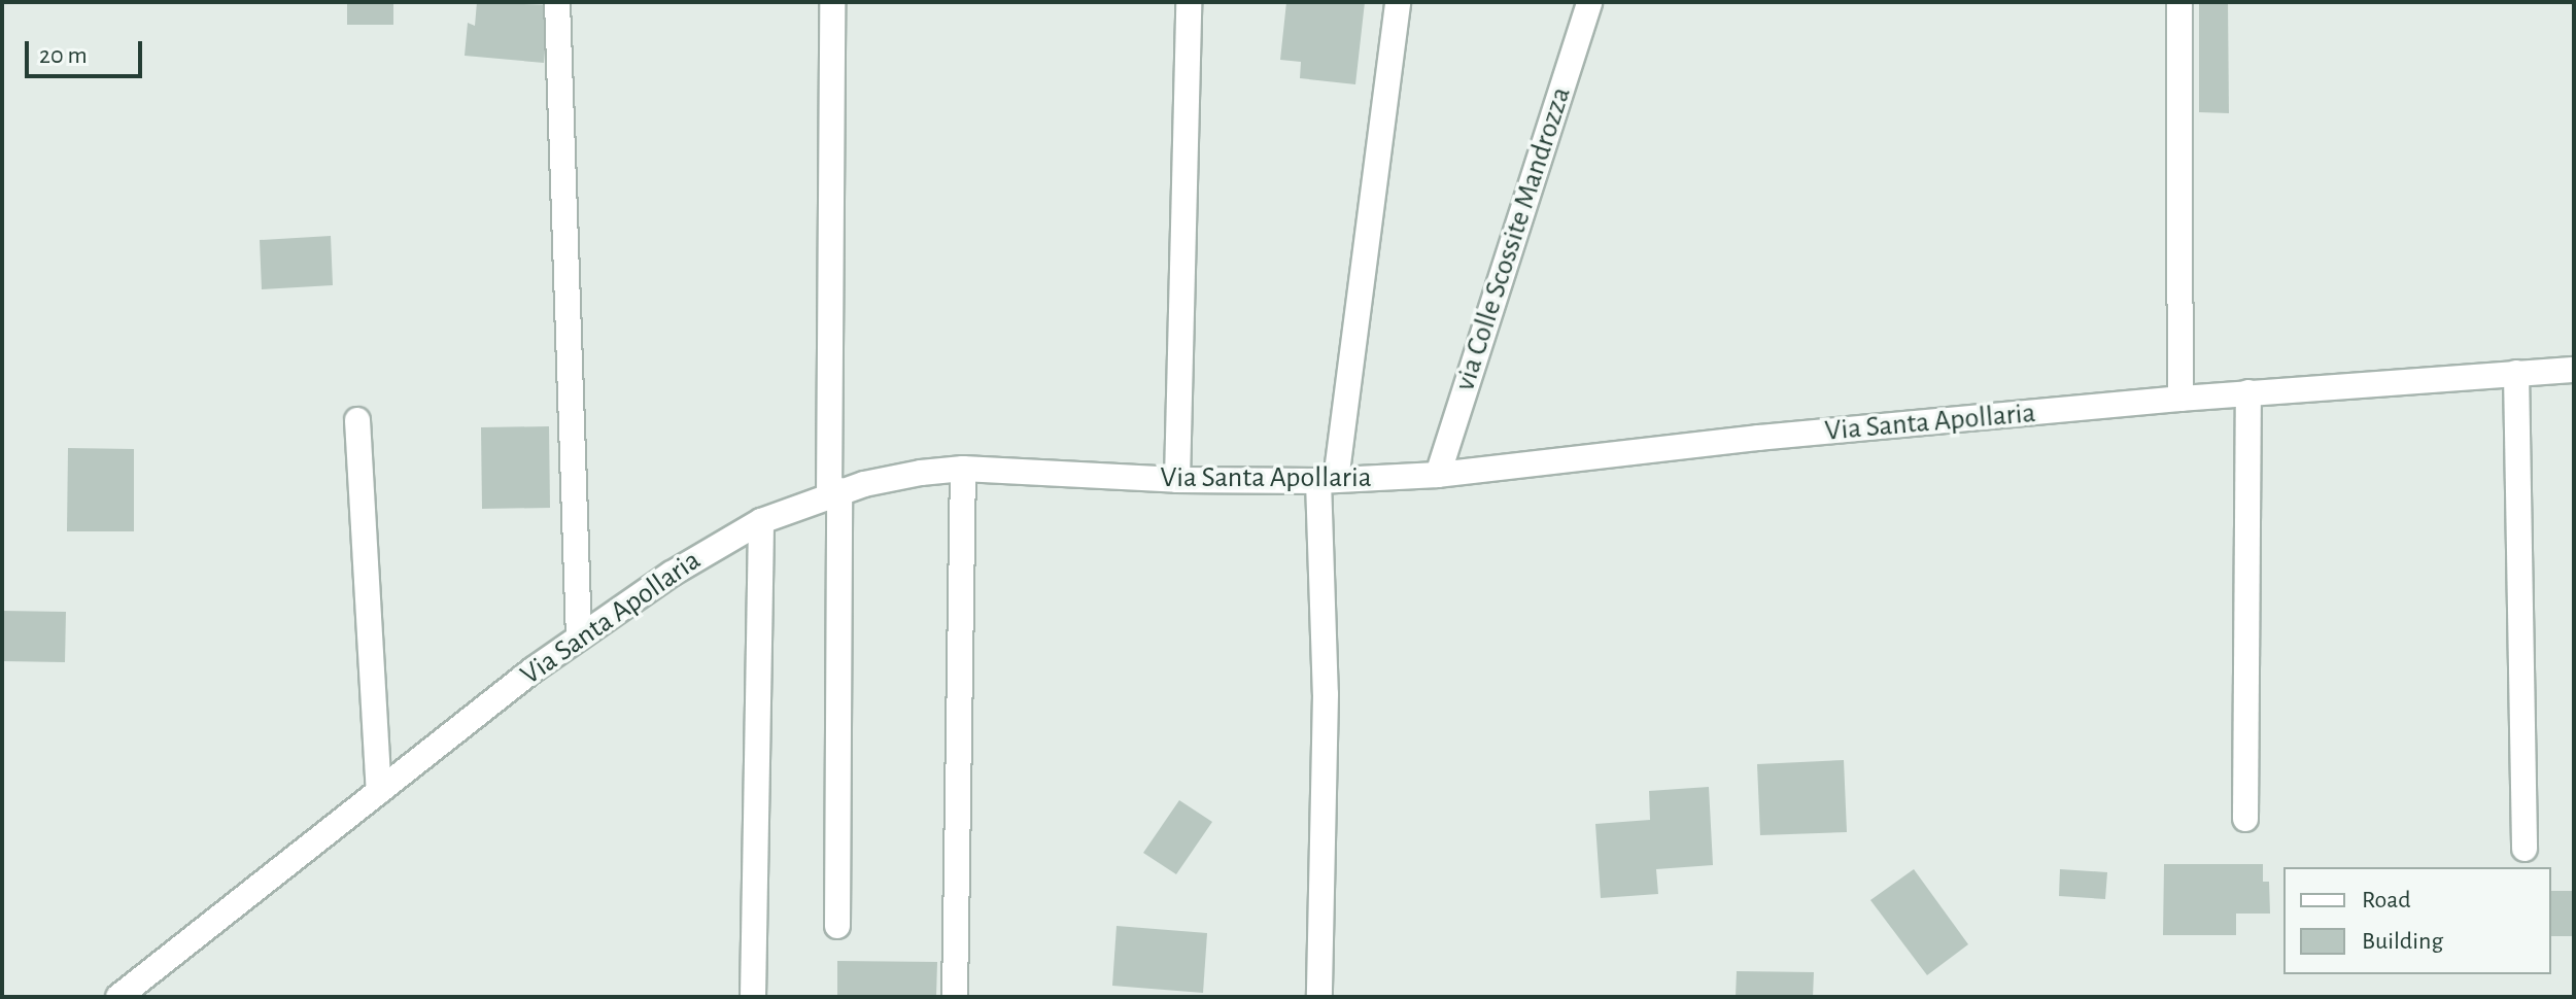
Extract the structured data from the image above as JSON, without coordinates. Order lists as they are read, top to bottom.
{
  "streets": {
    "street": ["via Colle Scossite Mandrozza", "Via Santa Apollaria"]
  },
  "crossings": [
    ["via Colle Scossite Mandrozza", "Via Santa Apollaria"]
  ],
  "legend": ["Road", "Building"],
  "scale_bar": "20 m"
}
